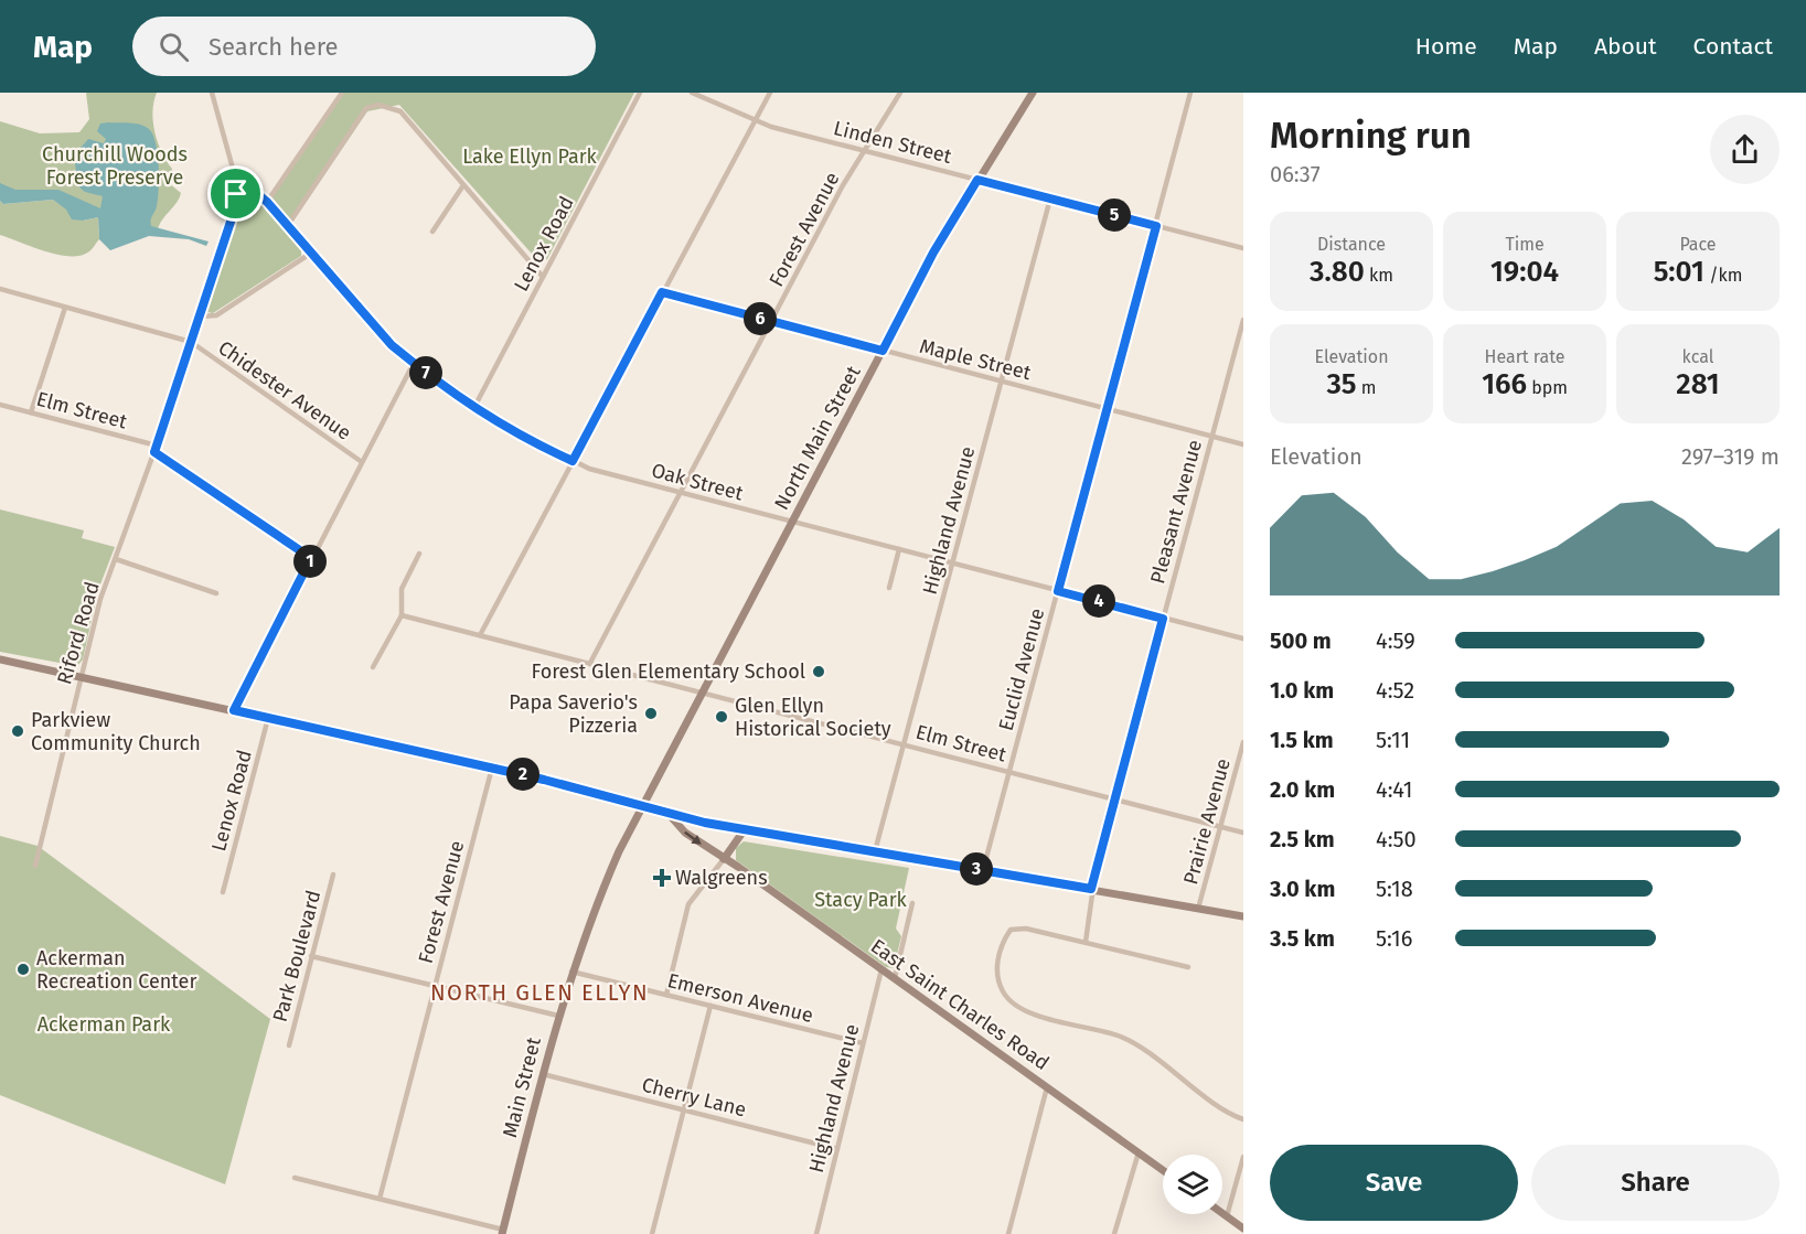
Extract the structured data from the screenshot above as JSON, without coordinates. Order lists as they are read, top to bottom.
{
  "streets": {
    "street": [
      "Linden Street",
      "Forest Avenue",
      "Lenox Road",
      "Maple Street",
      "Chidester Avenue",
      "Elm Street",
      "North Main Street",
      "Oak Street",
      "Pleasant Avenue",
      "Highland Avenue",
      "Riford Road",
      "Euclid Avenue",
      "Prairie Avenue",
      "Park Boulevard",
      "Emerson Avenue",
      "East Saint Charles Road",
      "Main Street",
      "Cherry Lane"
    ]
  },
  "crossings": [
    ["Linden Street", "Forest Avenue"],
    ["Linden Street", "North Main Street"],
    ["Linden Street", "Highland Avenue"],
    ["Linden Street", "Euclid Avenue"],
    ["Forest Avenue", "Maple Street"],
    ["Forest Avenue", "Elm Street"],
    ["Forest Avenue", "Oak Street"],
    ["Lenox Road", "Oak Street"],
    ["Maple Street", "North Main Street"],
    ["Maple Street", "Pleasant Avenue"],
    ["Maple Street", "Highland Avenue"],
    ["Maple Street", "Euclid Avenue"],
    ["Chidester Avenue", "Riford Road"],
    ["Elm Street", "North Main Street"],
    ["Elm Street", "Pleasant Avenue"],
    ["Elm Street", "Highland Avenue"],
    ["Elm Street", "Riford Road"],
    ["Elm Street", "Euclid Avenue"],
    ["Elm Street", "Prairie Avenue"],
    ["North Main Street", "Oak Street"],
    ["North Main Street", "Main Street"],
    ["Oak Street", "Pleasant Avenue"],
    ["Oak Street", "Highland Avenue"],
    ["Oak Street", "Euclid Avenue"],
    ["Highland Avenue", "Emerson Avenue"],
    ["Highland Avenue", "East Saint Charles Road"],
    ["Highland Avenue", "Cherry Lane"],
    ["Emerson Avenue", "Main Street"],
    ["Main Street", "Cherry Lane"]
  ],
  "districts": ["NORTH GLEN ELLYN"],
  "parks": [
    "Churchill Woods Forest Preserve",
    "Lake Ellyn Park",
    "Stacy Park",
    "Ackerman Park"
  ],
  "places": {
    "other": [
      "Forest Glen Elementary School",
      "Papa Saverio's Pizzeria",
      "Glen Ellyn Historical Society",
      "Parkview Community Church",
      "Ackerman Recreation Center"
    ],
    "health": ["Walgreens"]
  },
  "page": {
    "header": "Map",
    "search": "Search here",
    "nav": [
      "Home",
      "Map",
      "About",
      "Contact"
    ],
    "heading": ["Morning run", "06:37"],
    "pins": [
      "5",
      "6",
      "7",
      "1",
      "4",
      "2",
      "3"
    ],
    "stats": [
      ["Distance", "3.80 km"],
      ["Time", "19:04"],
      ["Pace", "5:01 /km"],
      ["Elevation", "35 m"],
      ["Heart rate", "166 bpm"],
      ["kcal", "281"]
    ],
    "chart": ["Elevation", "297–319 m"],
    "list": [
      {
        "name": "500 m",
        "note": "4:59"
      },
      {
        "name": "1.0 km",
        "note": "4:52"
      },
      {
        "name": "1.5 km",
        "note": "5:11"
      },
      {
        "name": "2.0 km",
        "note": "4:41"
      },
      {
        "name": "2.5 km",
        "note": "4:50"
      },
      {
        "name": "3.0 km",
        "note": "5:18"
      },
      {
        "name": "3.5 km",
        "note": "5:16"
      }
    ],
    "buttons": ["Save", "Share"]
  }
}
